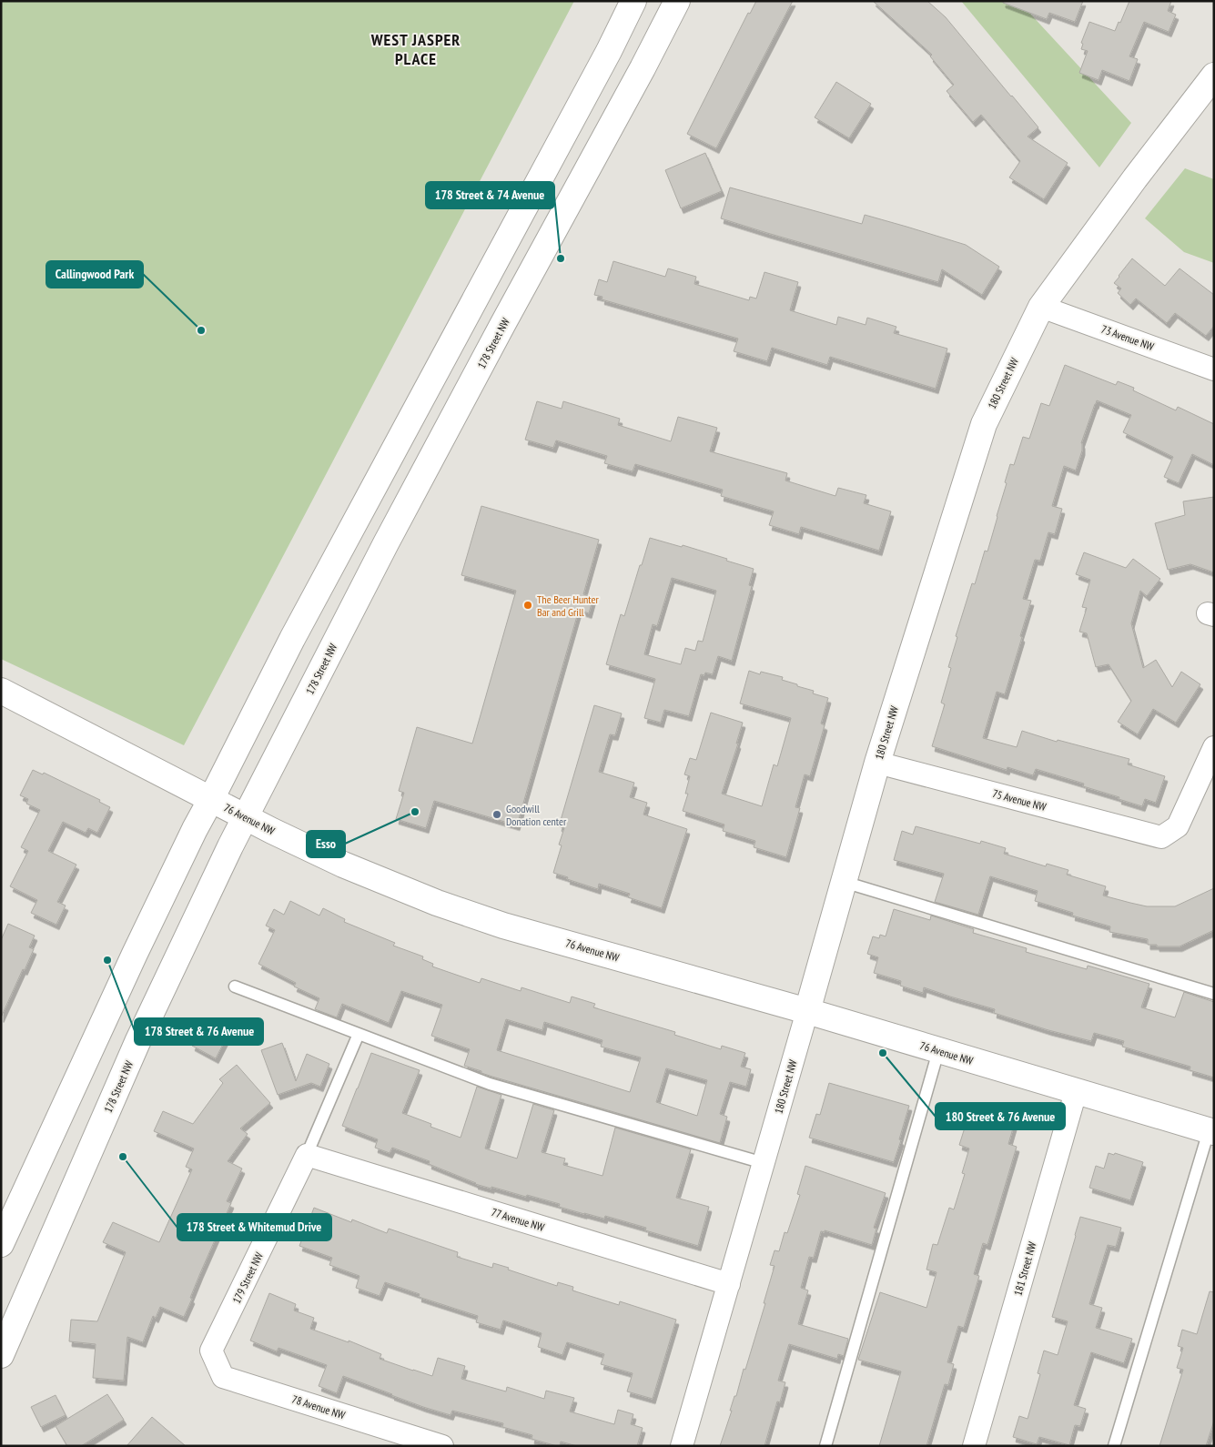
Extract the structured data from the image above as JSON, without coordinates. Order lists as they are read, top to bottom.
{
  "streets": {
    "main road": ["178 Street NW", "180 Street NW", "76 Avenue NW"],
    "street": [
      "73 Avenue NW",
      "75 Avenue NW",
      "77 Avenue NW",
      "181 Street NW",
      "179 Street NW",
      "78 Avenue NW"
    ]
  },
  "crossings": [
    ["73 Avenue NW", "180 Street NW"],
    ["178 Street NW", "76 Avenue NW"],
    ["180 Street NW", "75 Avenue NW"],
    ["180 Street NW", "76 Avenue NW"],
    ["180 Street NW", "77 Avenue NW"],
    ["76 Avenue NW", "181 Street NW"],
    ["77 Avenue NW", "179 Street NW"],
    ["179 Street NW", "78 Avenue NW"]
  ],
  "districts": ["WEST JASPER PLACE"],
  "places": [
    "178 Street & 74 Avenue",
    "Callingwood Park",
    "The Beer Hunter Bar and Grill",
    "Esso",
    "Goodwill Donation center",
    "178 Street & 76 Avenue",
    "180 Street & 76 Avenue",
    "178 Street & Whitemud Drive"
  ]
}
